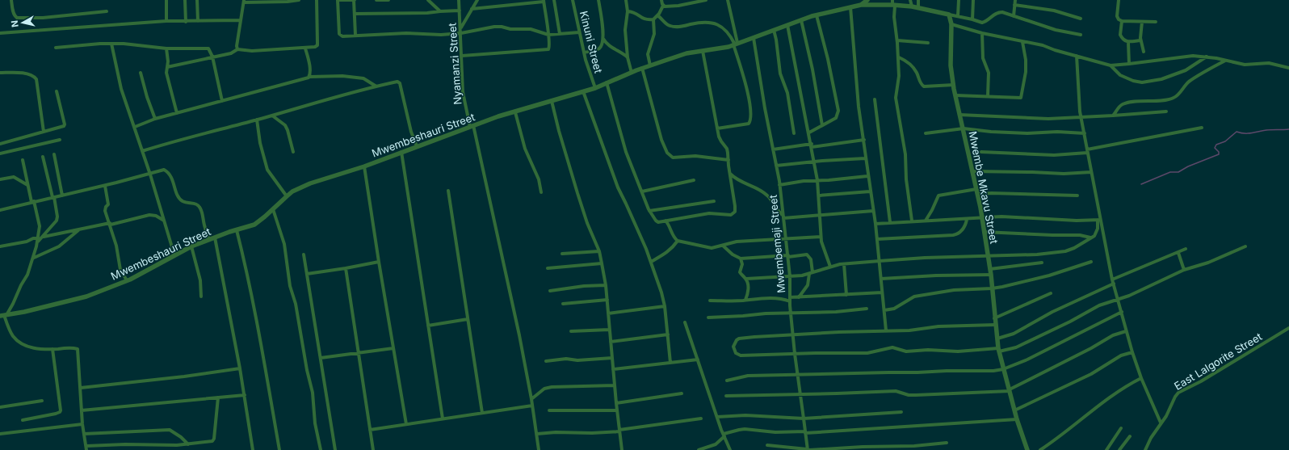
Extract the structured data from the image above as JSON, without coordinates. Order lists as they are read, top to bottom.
{
  "streets": {
    "street": [
      "Kinuni Street",
      "Nyamanzi Street",
      "Mwembeshauri Street",
      "Mwembe Mkavu Street",
      "Mwembemaji Street",
      "East Lalgorite Street"
    ]
  },
  "crossings": [
    ["Kinuni Street", "Mwembeshauri Street"],
    ["Nyamanzi Street", "Mwembeshauri Street"],
    ["Mwembeshauri Street", "Mwembemaji Street"]
  ],
  "north": "left"
}
